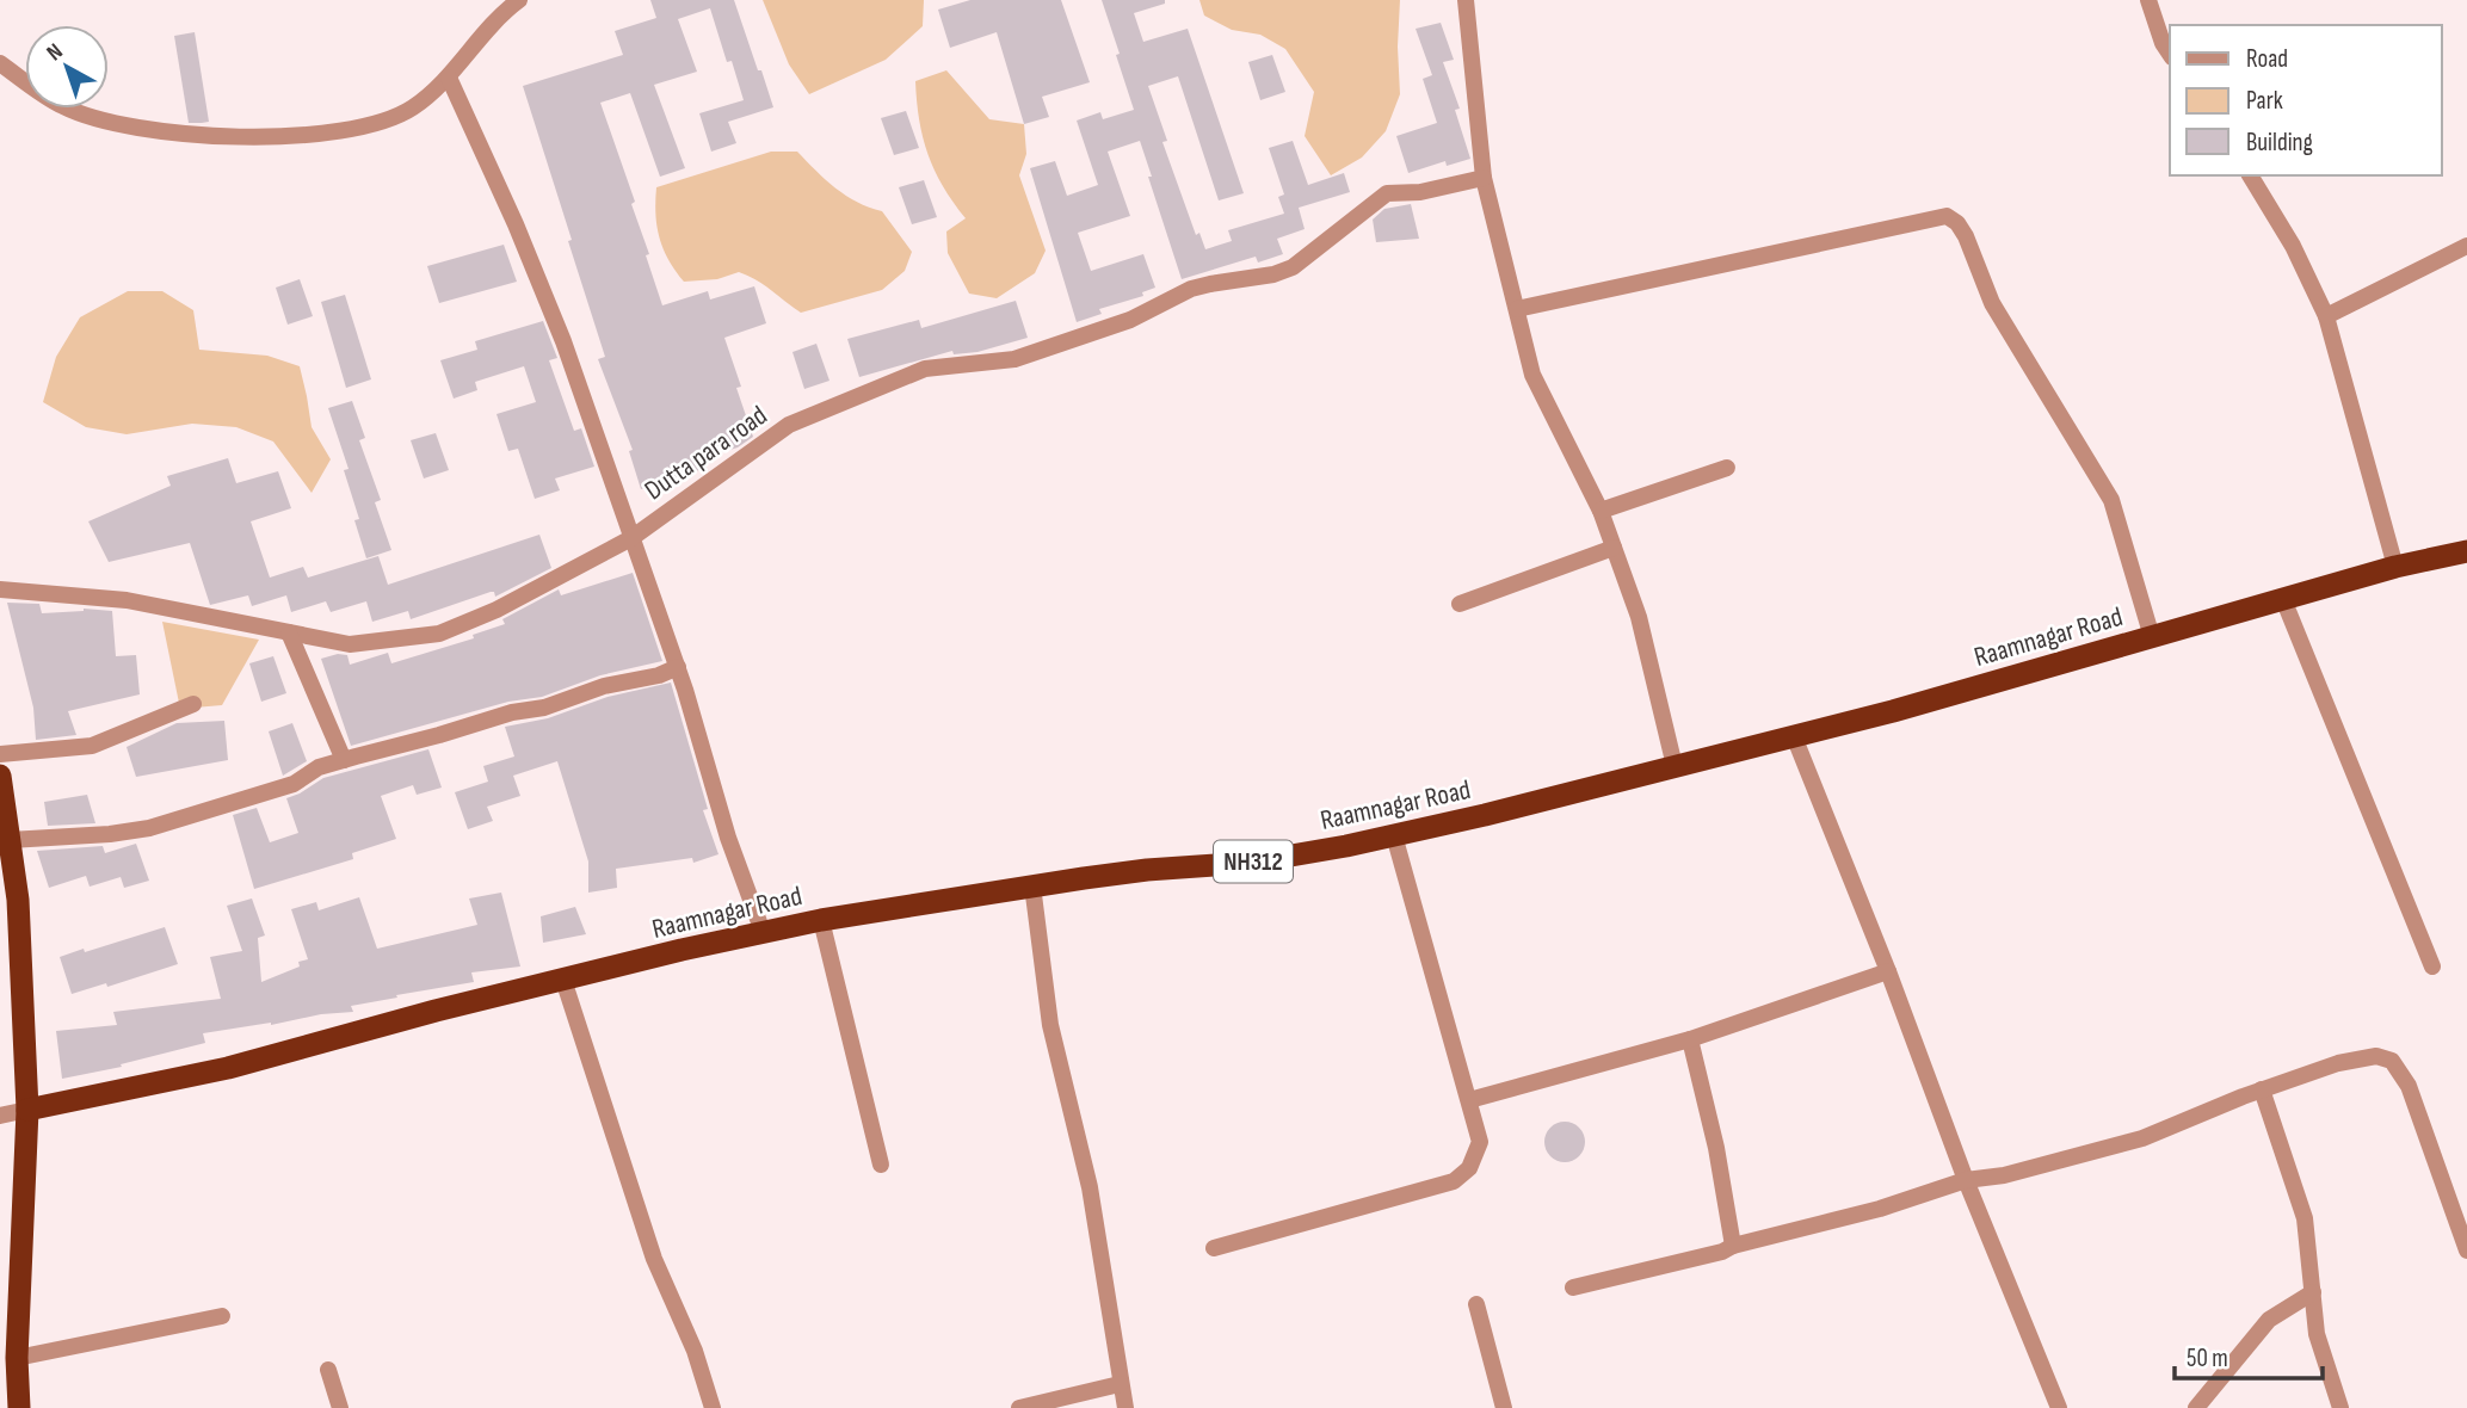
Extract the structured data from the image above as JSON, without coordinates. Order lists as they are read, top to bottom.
{
  "streets": {
    "highway": ["Raamnagar Road", "NH312"],
    "street": ["Dutta para road"]
  },
  "legend": ["Road", "Park", "Building"],
  "scale_bar": "50 m",
  "north": "top left"
}
